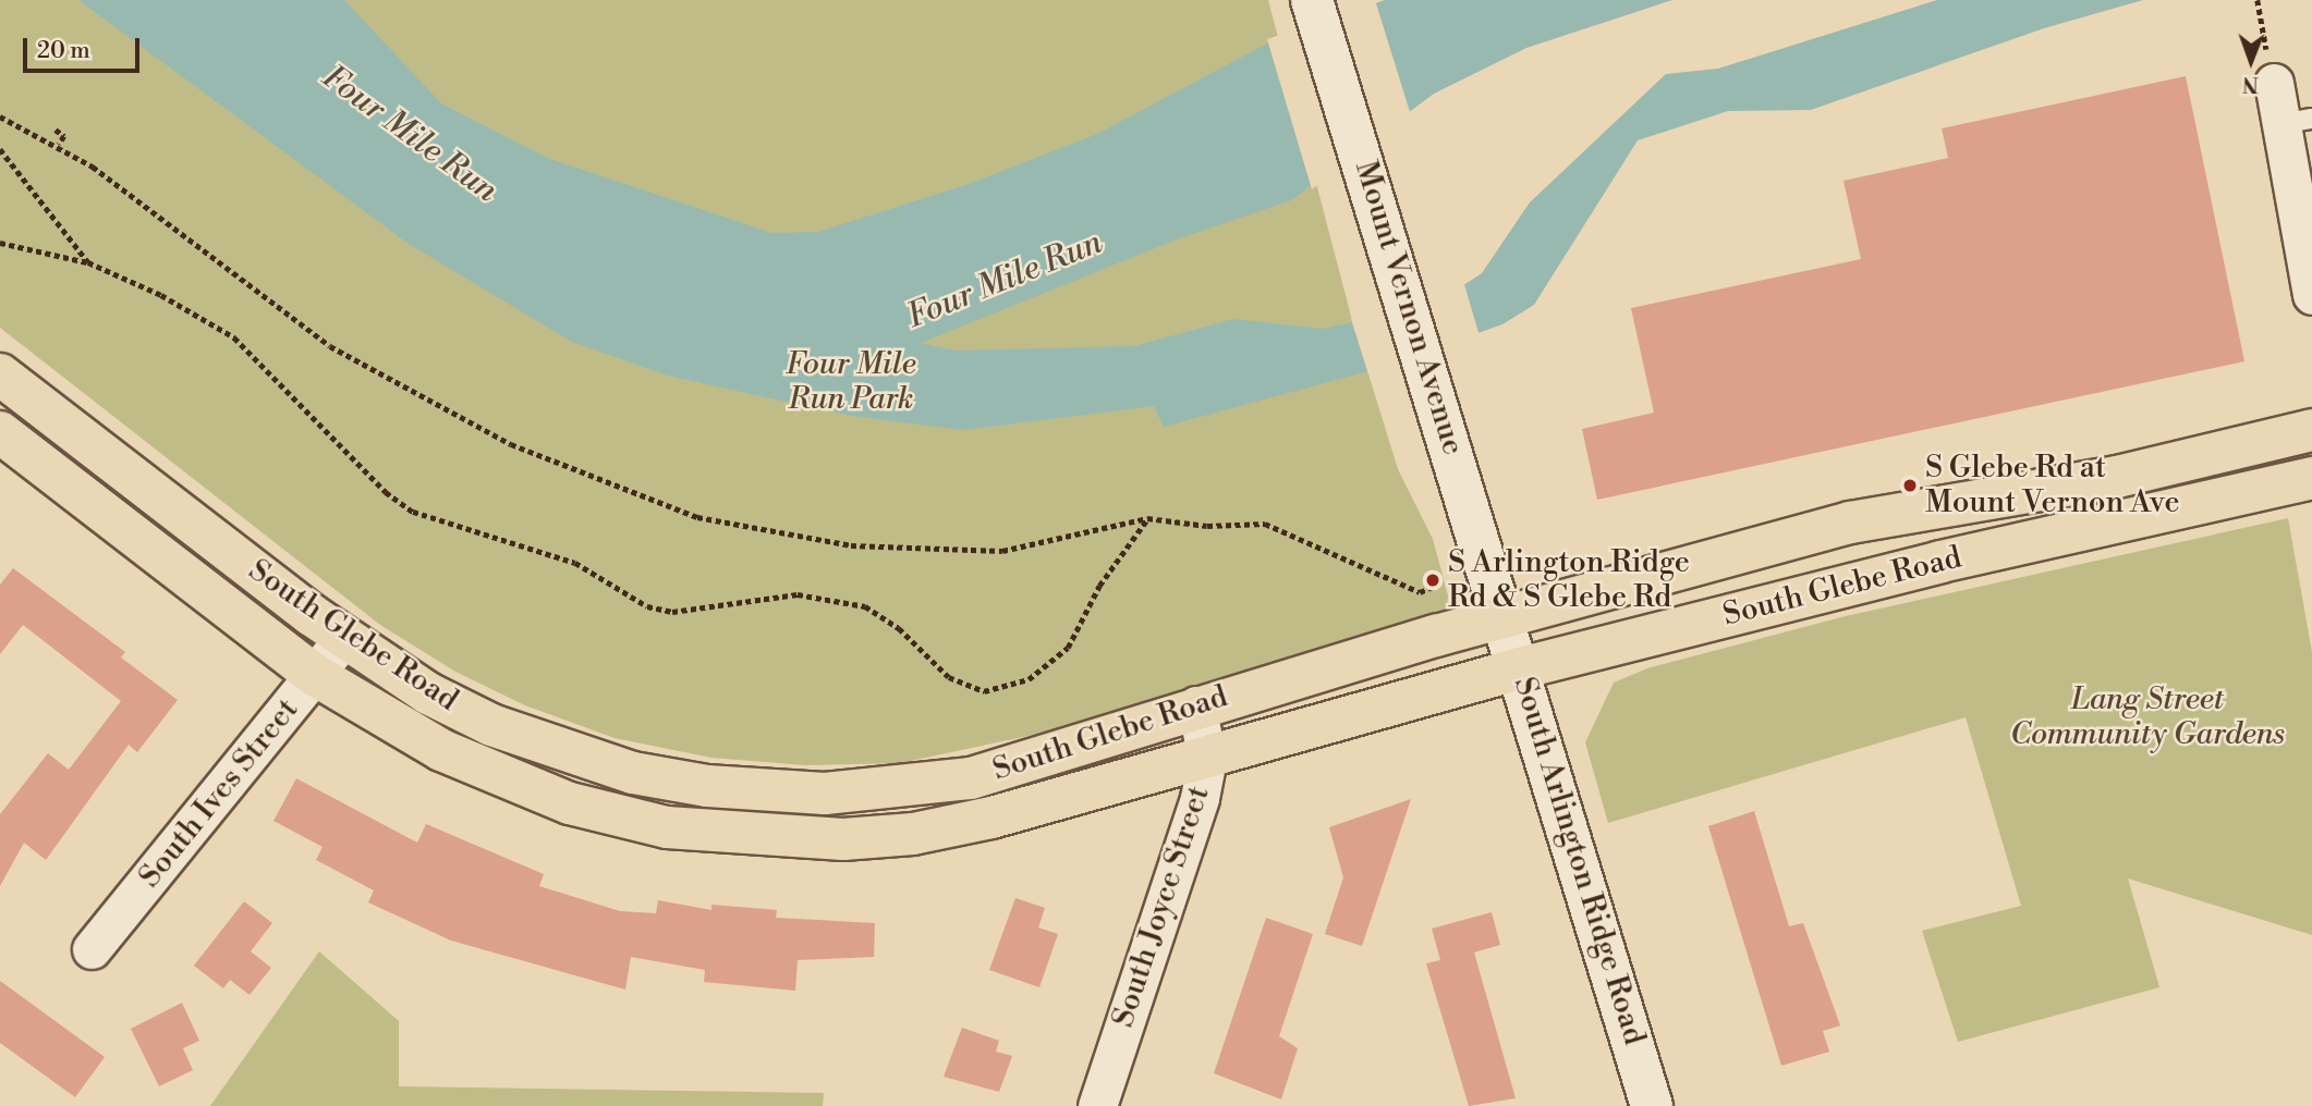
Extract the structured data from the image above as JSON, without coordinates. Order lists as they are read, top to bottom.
{
  "streets": {
    "main road": ["Mount Vernon Avenue", "South Glebe Road", "South Arlington Ridge Road"],
    "street": ["South Ives Street", "South Joyce Street"]
  },
  "crossings": [
    ["Mount Vernon Avenue", "South Glebe Road"],
    ["Mount Vernon Avenue", "South Arlington Ridge Road"],
    ["South Glebe Road", "South Ives Street"],
    ["South Glebe Road", "South Arlington Ridge Road"],
    ["South Glebe Road", "South Joyce Street"]
  ],
  "water": ["Four Mile Run"],
  "parks": ["Four Mile Run Park", "Lang Street Community Gardens"],
  "places": ["S Glebe Rd at Mount Vernon Ave", "S Arlington Ridge Rd & S Glebe Rd"],
  "scale_bar": "20 m",
  "north": "bottom"
}
